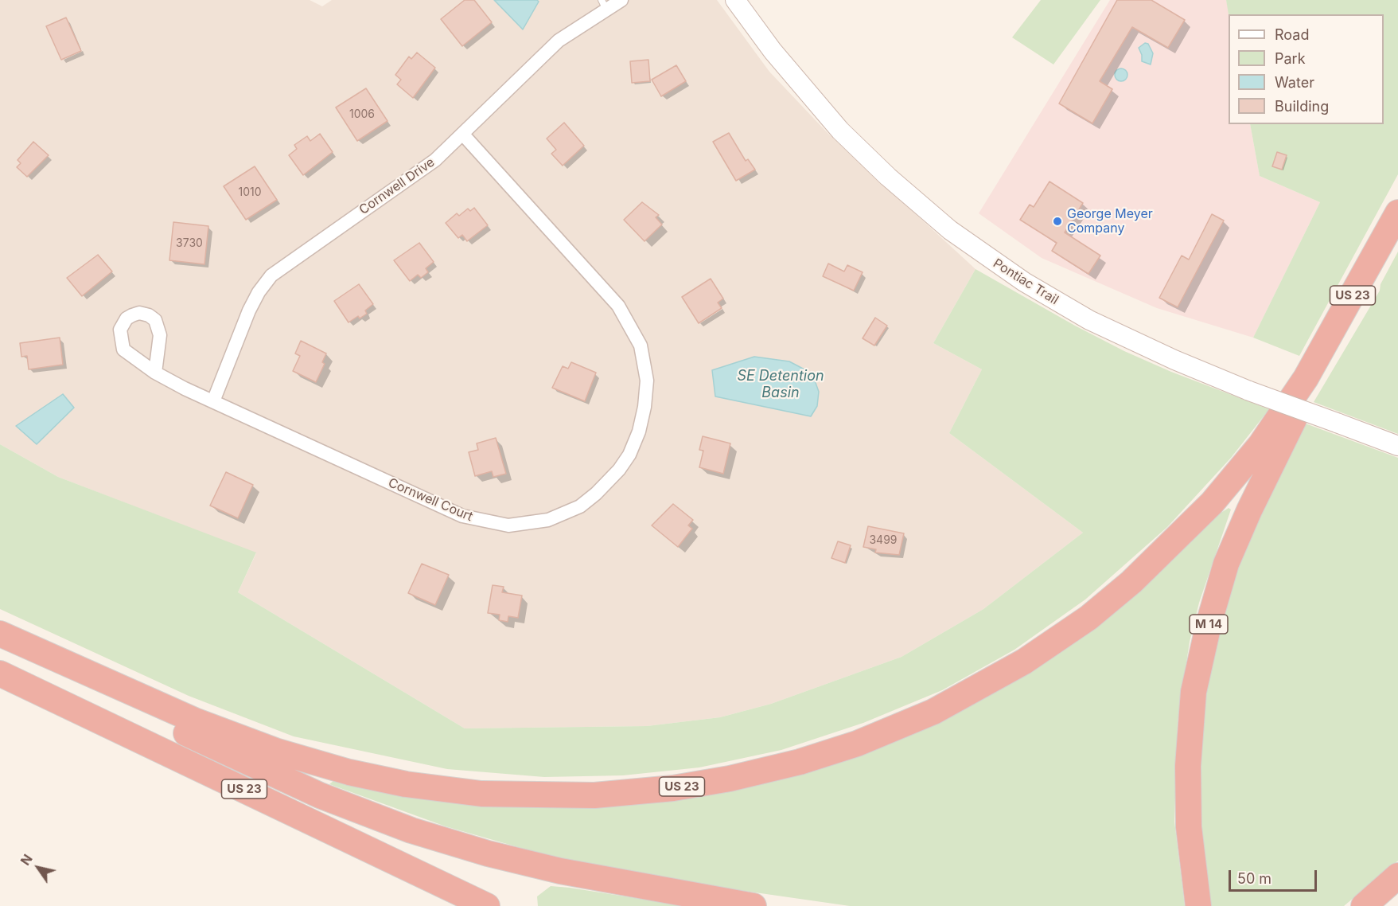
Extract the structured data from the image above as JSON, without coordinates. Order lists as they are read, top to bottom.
{
  "streets": {
    "highway": ["US 23", "M 14"],
    "main road": ["Pontiac Trail"],
    "street": ["Cornwell Drive", "Cornwell Court"]
  },
  "crossings": [
    ["Cornwell Drive", "Cornwell Court"]
  ],
  "water": ["SE Detention Basin"],
  "places": ["George Meyer Company"],
  "house_numbers": [
    "1006",
    "1010",
    "3730",
    "3499"
  ],
  "legend": [
    "Road",
    "Park",
    "Water",
    "Building"
  ],
  "scale_bar": "50 m",
  "north": "top left"
}
